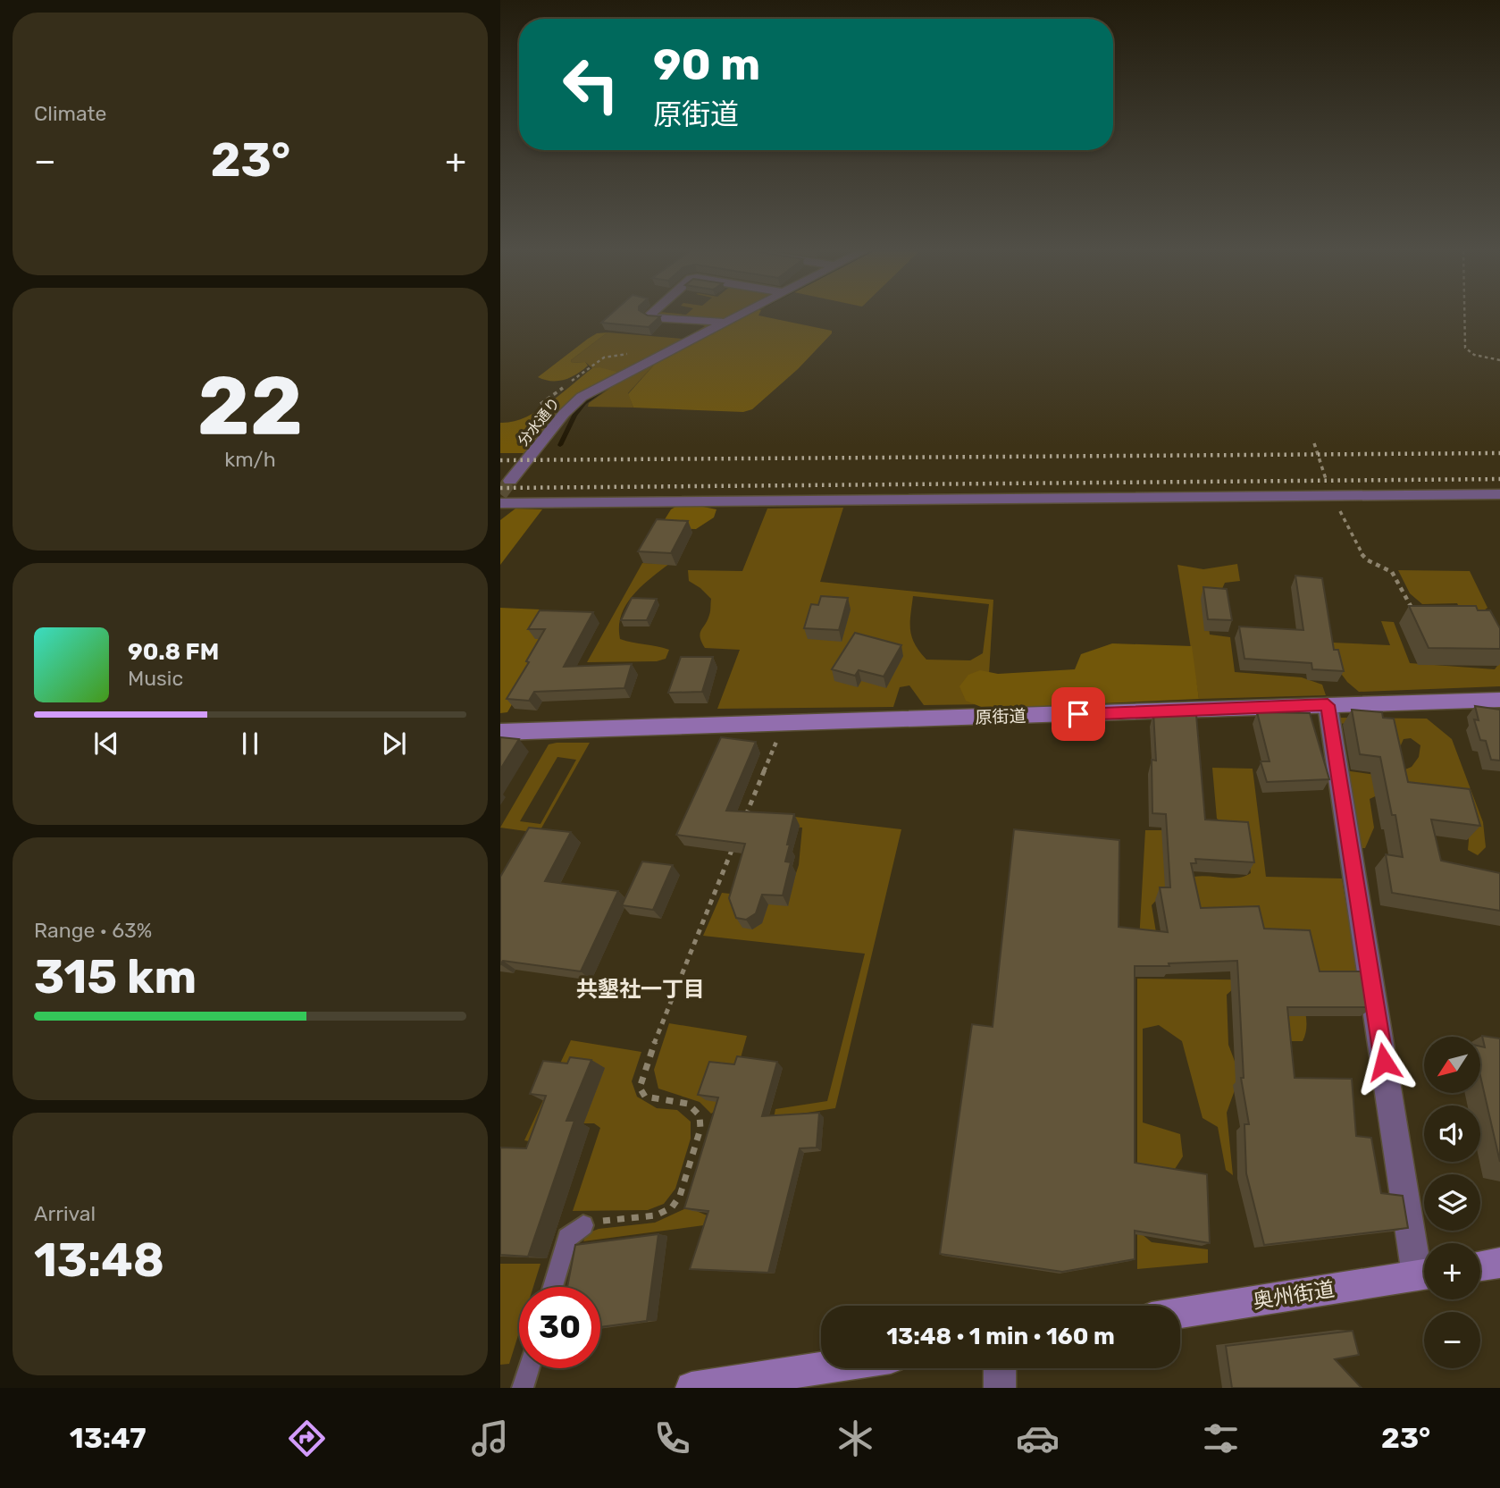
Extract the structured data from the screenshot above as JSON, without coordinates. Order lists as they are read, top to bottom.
{
  "streets": {
    "street": ["分水通り", "原街道", "奥州街道"]
  },
  "districts": ["共墾社一丁目"],
  "north": "bottom left",
  "page": {
    "tile": [
      "Climate",
      ["22", "km/h"],
      ["Range · 63%", "315 km"],
      ["Arrival", "13:48"]
    ],
    "turn": ["90 m", "原街道"],
    "heat": ["−", "23°", "+"],
    "song": ["90.8 FM", "Music"],
    "map_buttons": ["+", "−"],
    "limit": "30",
    "trip": "13:48 · 1 min · 160 m",
    "tabs": ["13:47", "23°"]
  }
}
